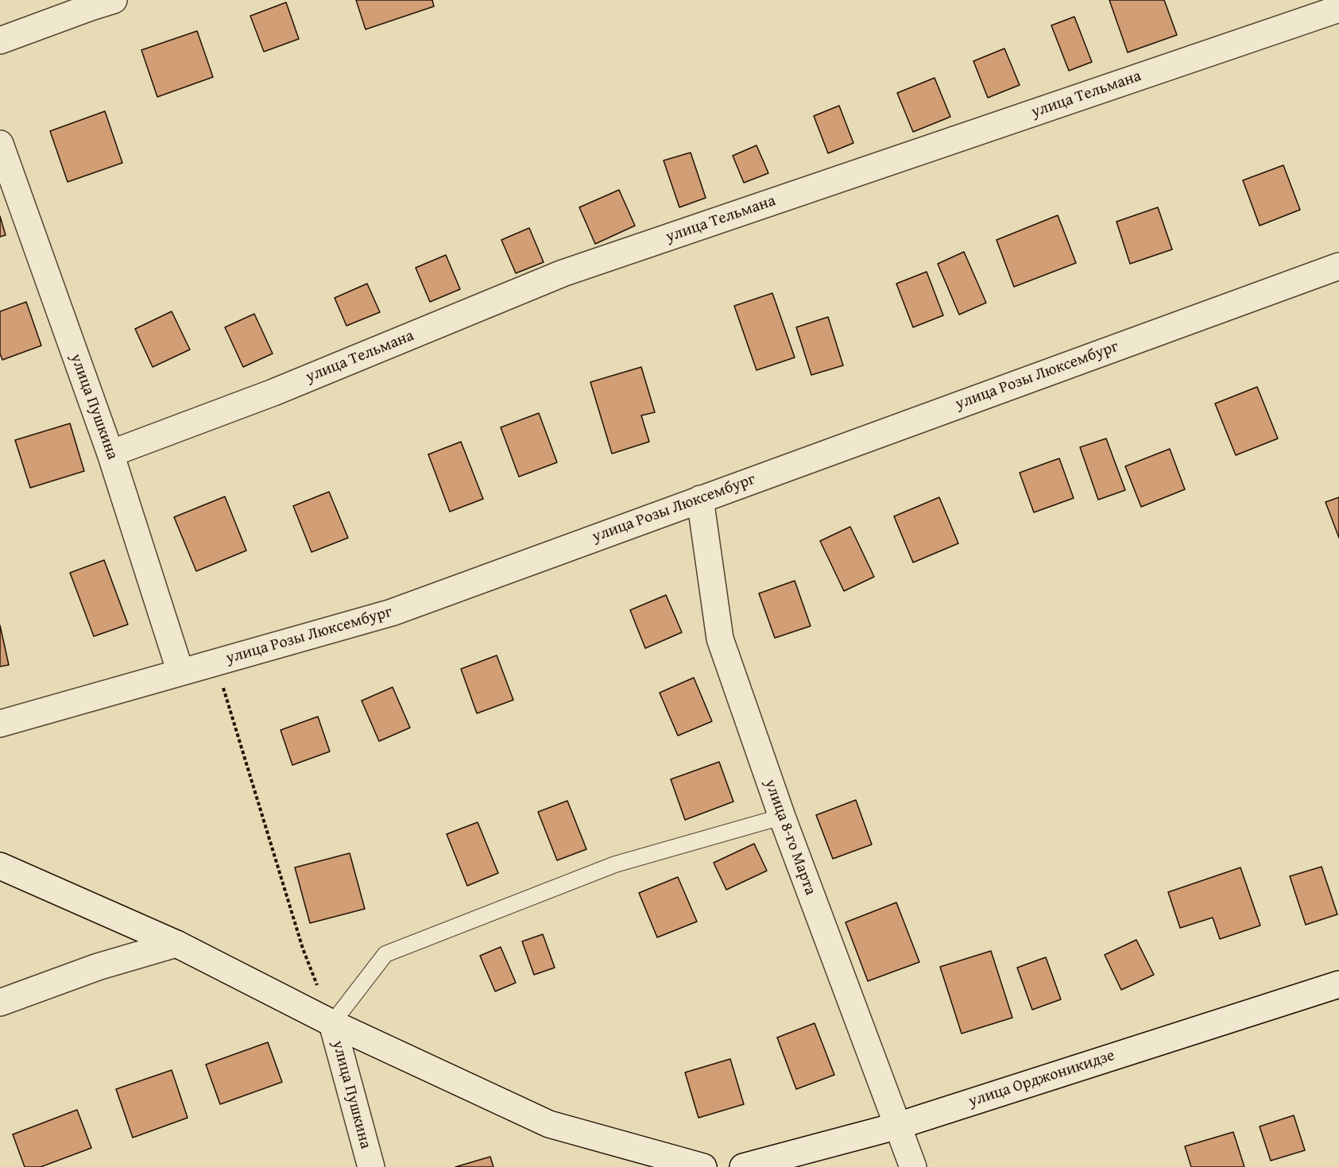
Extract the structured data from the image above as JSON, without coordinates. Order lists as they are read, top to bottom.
{
  "streets": {
    "street": [
      "улица Тельмана",
      "улица Розы Люксембург",
      "улица Пушкина",
      "улица 8-го Марта",
      "улица Орджоникидзе"
    ]
  },
  "crossings": [
    ["улица Тельмана", "улица Пушкина"],
    ["улица Розы Люксембург", "улица Пушкина"],
    ["улица Розы Люксембург", "улица 8-го Марта"],
    ["улица 8-го Марта", "улица Орджоникидзе"]
  ]
}
